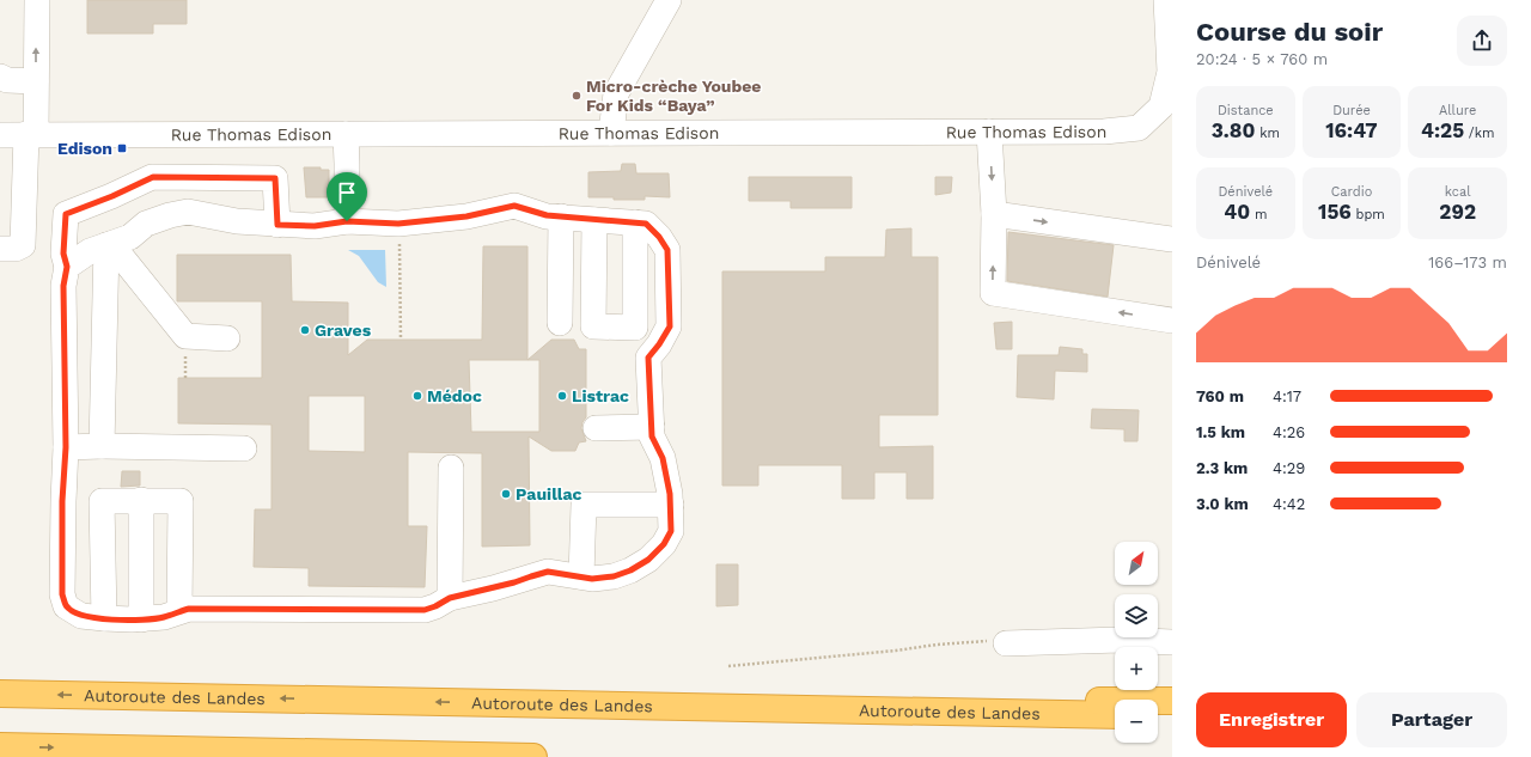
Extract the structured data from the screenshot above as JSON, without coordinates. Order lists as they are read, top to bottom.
{
  "streets": {
    "highway": ["Autoroute des Landes"],
    "street": ["Rue Thomas Edison"]
  },
  "places": {
    "other": [
      "Micro-crèche Youbee For Kids “Baya”",
      "Graves",
      "Médoc",
      "Listrac",
      "Pauillac"
    ],
    "transit": ["Edison"]
  },
  "north": "top right",
  "page": {
    "heading": ["Course du soir", "20:24 · 5 × 760 m"],
    "stats": [
      ["Distance", "3.80 km"],
      ["Durée", "16:47"],
      ["Allure", "4:25 /km"],
      ["Dénivelé", "40 m"],
      ["Cardio", "156 bpm"],
      ["kcal", "292"]
    ],
    "chart": ["Dénivelé", "166–173 m"],
    "list": [
      {
        "name": "760 m",
        "note": "4:17"
      },
      {
        "name": "1.5 km",
        "note": "4:26"
      },
      {
        "name": "2.3 km",
        "note": "4:29"
      },
      {
        "name": "3.0 km",
        "note": "4:42"
      }
    ],
    "map_buttons": ["+", "−"],
    "buttons": ["Enregistrer", "Partager"]
  }
}
